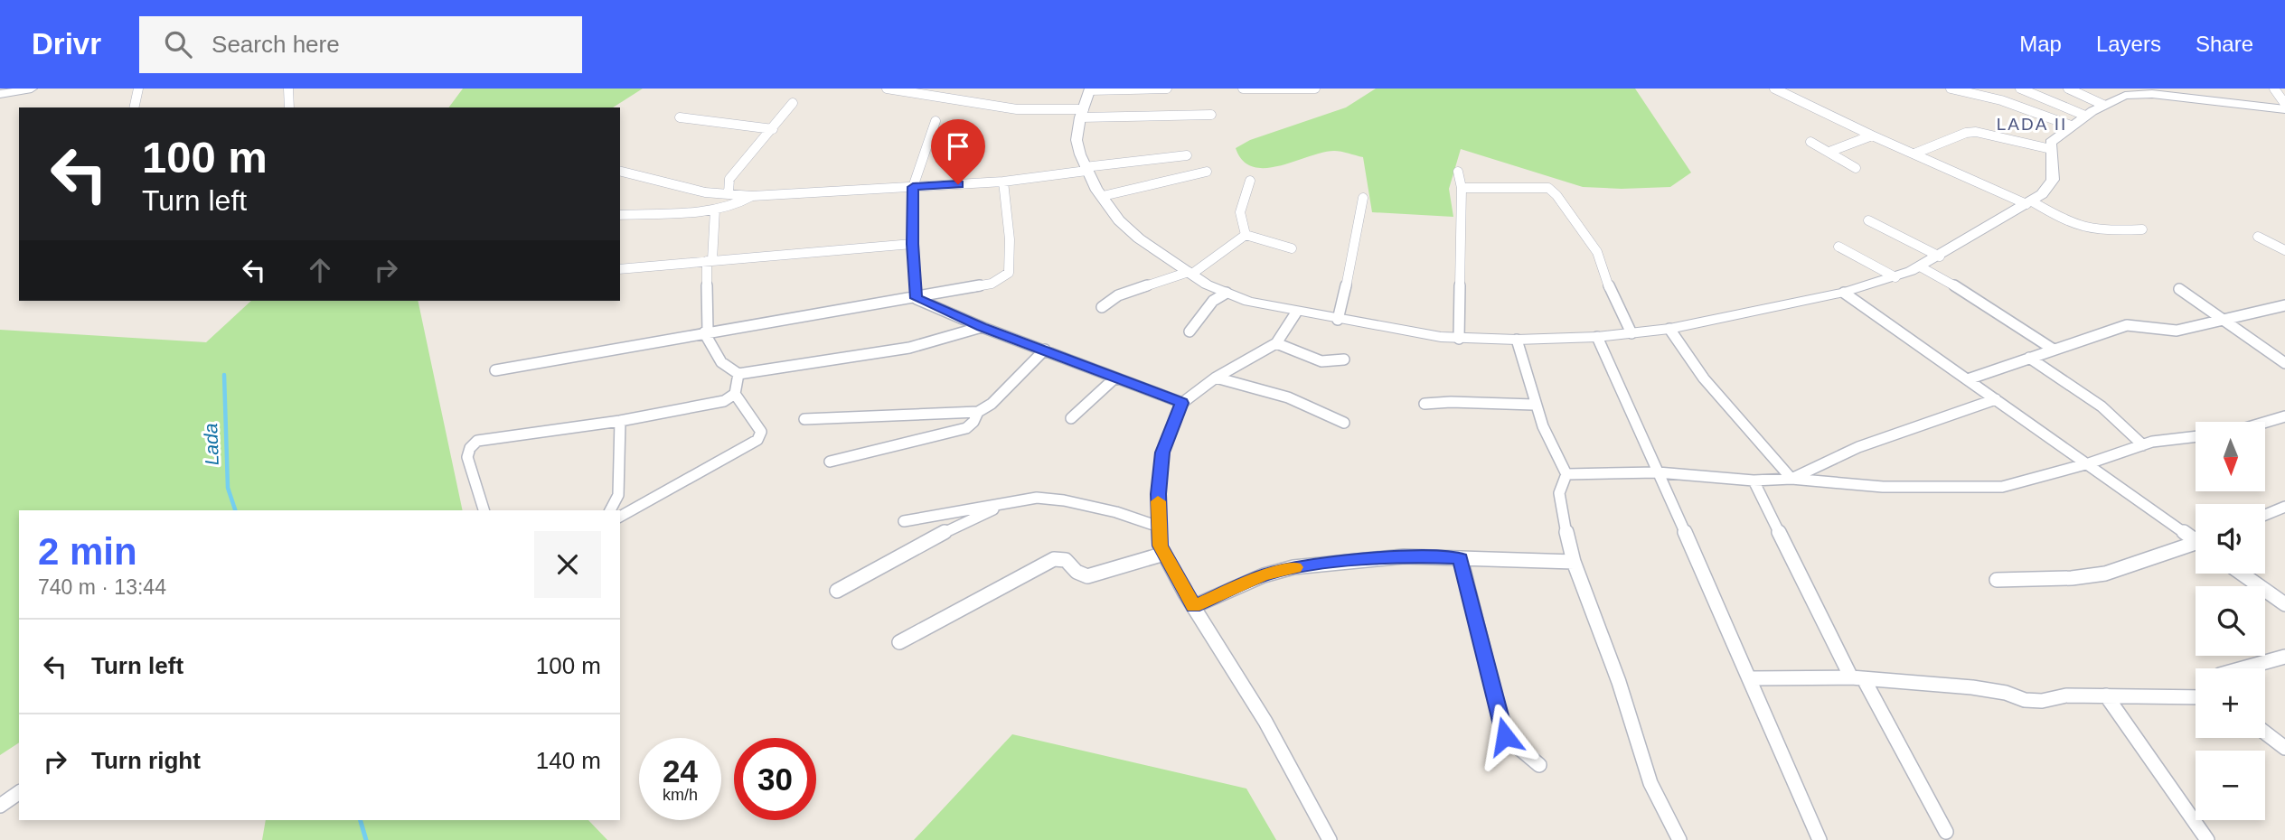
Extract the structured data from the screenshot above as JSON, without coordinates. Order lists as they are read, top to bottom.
{
  "districts": ["LADA II"],
  "water": ["Lada"],
  "north": "bottom",
  "page": {
    "header": "Drivr",
    "search": "Search here",
    "nav": ["Map", "Layers", "Share"],
    "turn": ["100 m", "Turn left"],
    "map_buttons": ["+", "−"],
    "heading": ["2 min", "740 m · 13:44"],
    "list": [
      {
        "name": "Turn left",
        "value": "100 m"
      },
      {
        "name": "Turn right",
        "value": "140 m"
      }
    ],
    "speed": "24 km/h",
    "limit": "30"
  }
}
